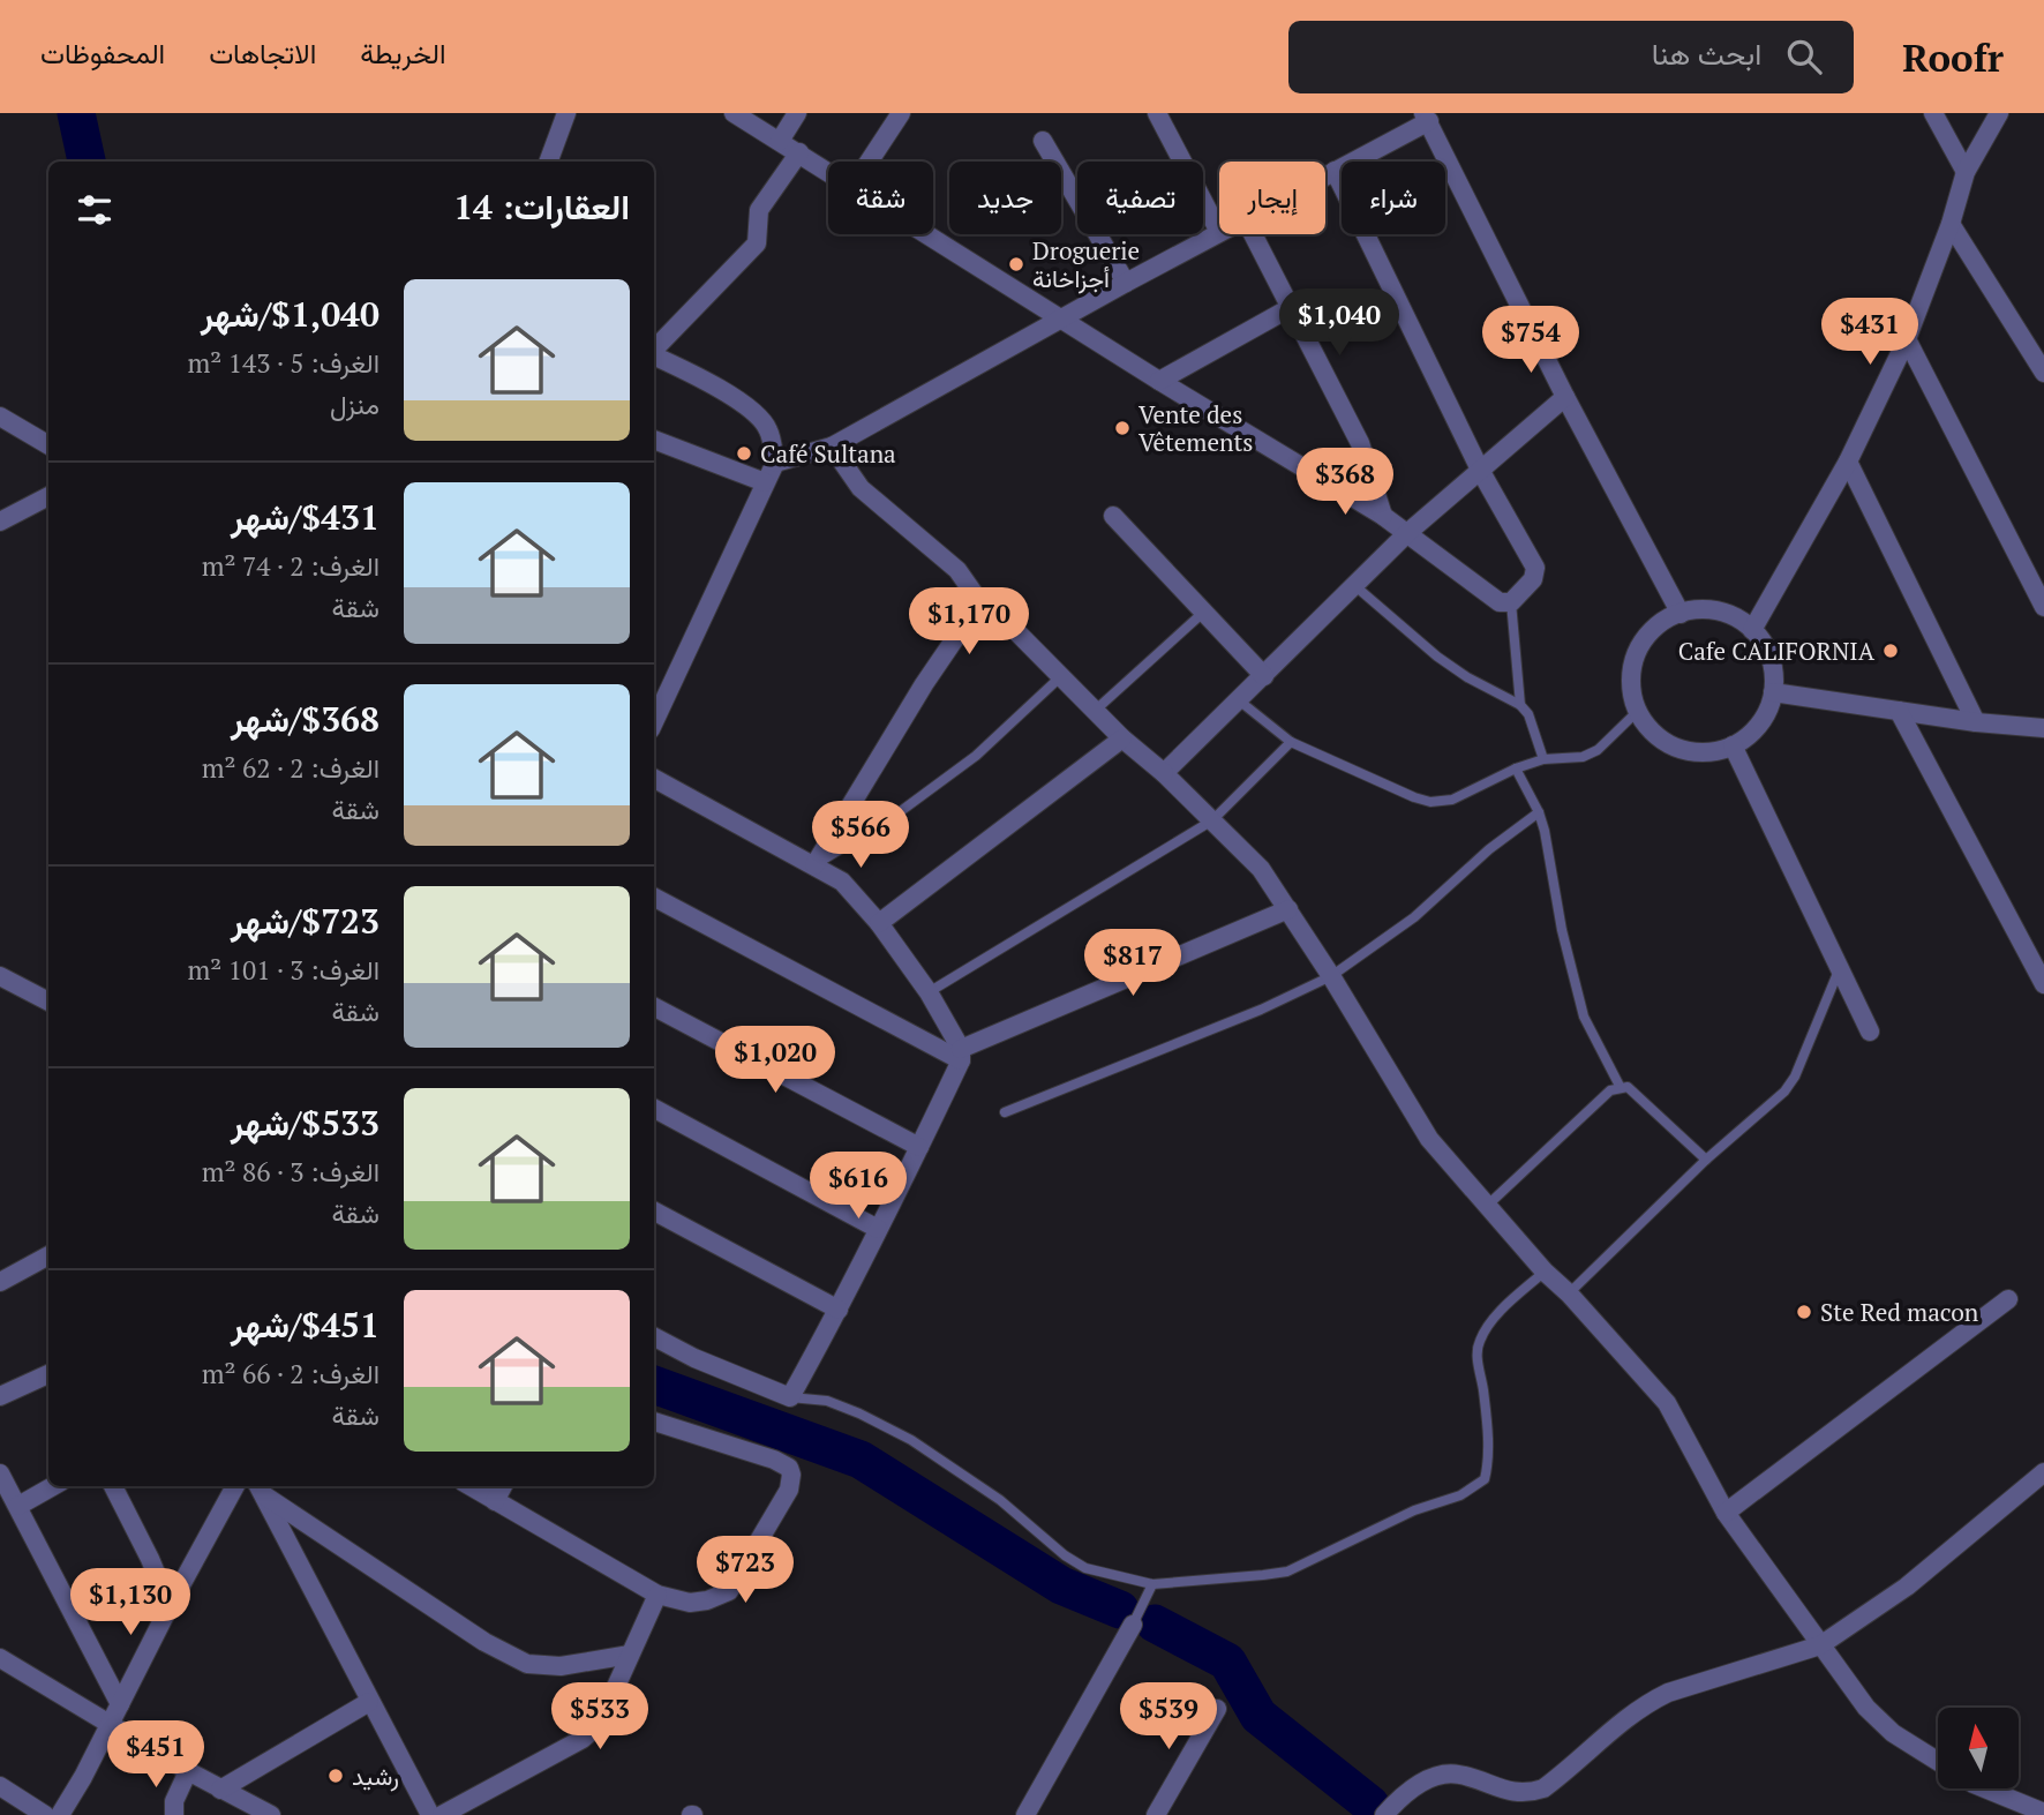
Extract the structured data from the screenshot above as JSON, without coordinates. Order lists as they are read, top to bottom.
{
  "places": [
    "Droguerie أجزاخانة",
    "Vente des Vêtements",
    "Café Sultana",
    "Cafe CALIFORNIA",
    "Ste Red macon",
    "رشيد"
  ],
  "north": "top",
  "page": {
    "header": "Roofr",
    "search": "ابحث هنا",
    "nav": ["الخريطة", "الاتجاهات", "المحفوظات"],
    "chip": [
      "شراء",
      "إيجار",
      "تصفية",
      "جديد",
      "شقة"
    ],
    "heading": "العقارات: 14",
    "list": [
      {
        "name": "$1,040/شهر",
        "note": "الغرف: 5 · 143 m² · منزل"
      },
      {
        "name": "$431/شهر",
        "note": "الغرف: 2 · 74 m² · شقة"
      },
      {
        "name": "$368/شهر",
        "note": "الغرف: 2 · 62 m² · شقة"
      },
      {
        "name": "$723/شهر",
        "note": "الغرف: 3 · 101 m² · شقة"
      },
      {
        "name": "$533/شهر",
        "note": "الغرف: 3 · 86 m² · شقة"
      },
      {
        "name": "$451/شهر",
        "note": "الغرف: 2 · 66 m² · شقة"
      }
    ],
    "price": [
      "$1,040",
      "$431",
      "$754",
      "$368",
      "$1,170",
      "$566",
      "$817",
      "$1,020",
      "$616",
      "$723",
      "$1,130",
      "$533",
      "$539",
      "$451"
    ]
  }
}
